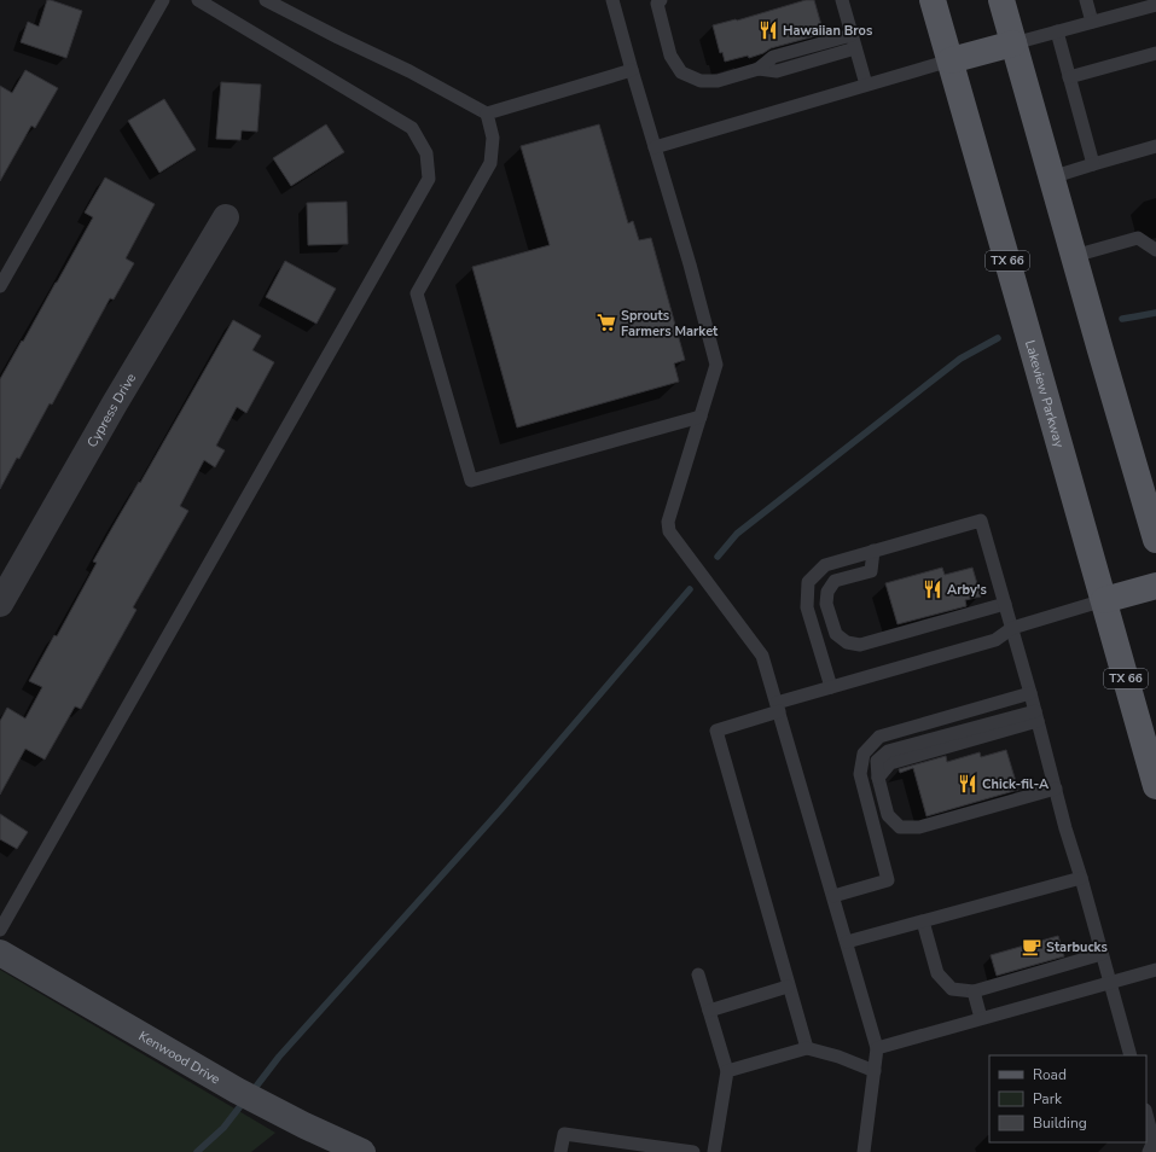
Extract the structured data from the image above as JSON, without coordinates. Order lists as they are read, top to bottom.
{
  "streets": {
    "main road": ["TX 66", "Lakeview Parkway"],
    "street": ["Cypress Drive", "Kenwood Drive"]
  },
  "places": {
    "restaurant": ["Hawaiian Bros", "Arby's", "Chick-fil-A"],
    "supermarket": ["Sprouts Farmers Market"],
    "cafe": ["Starbucks"]
  },
  "legend": ["Road", "Park", "Building"]
}
